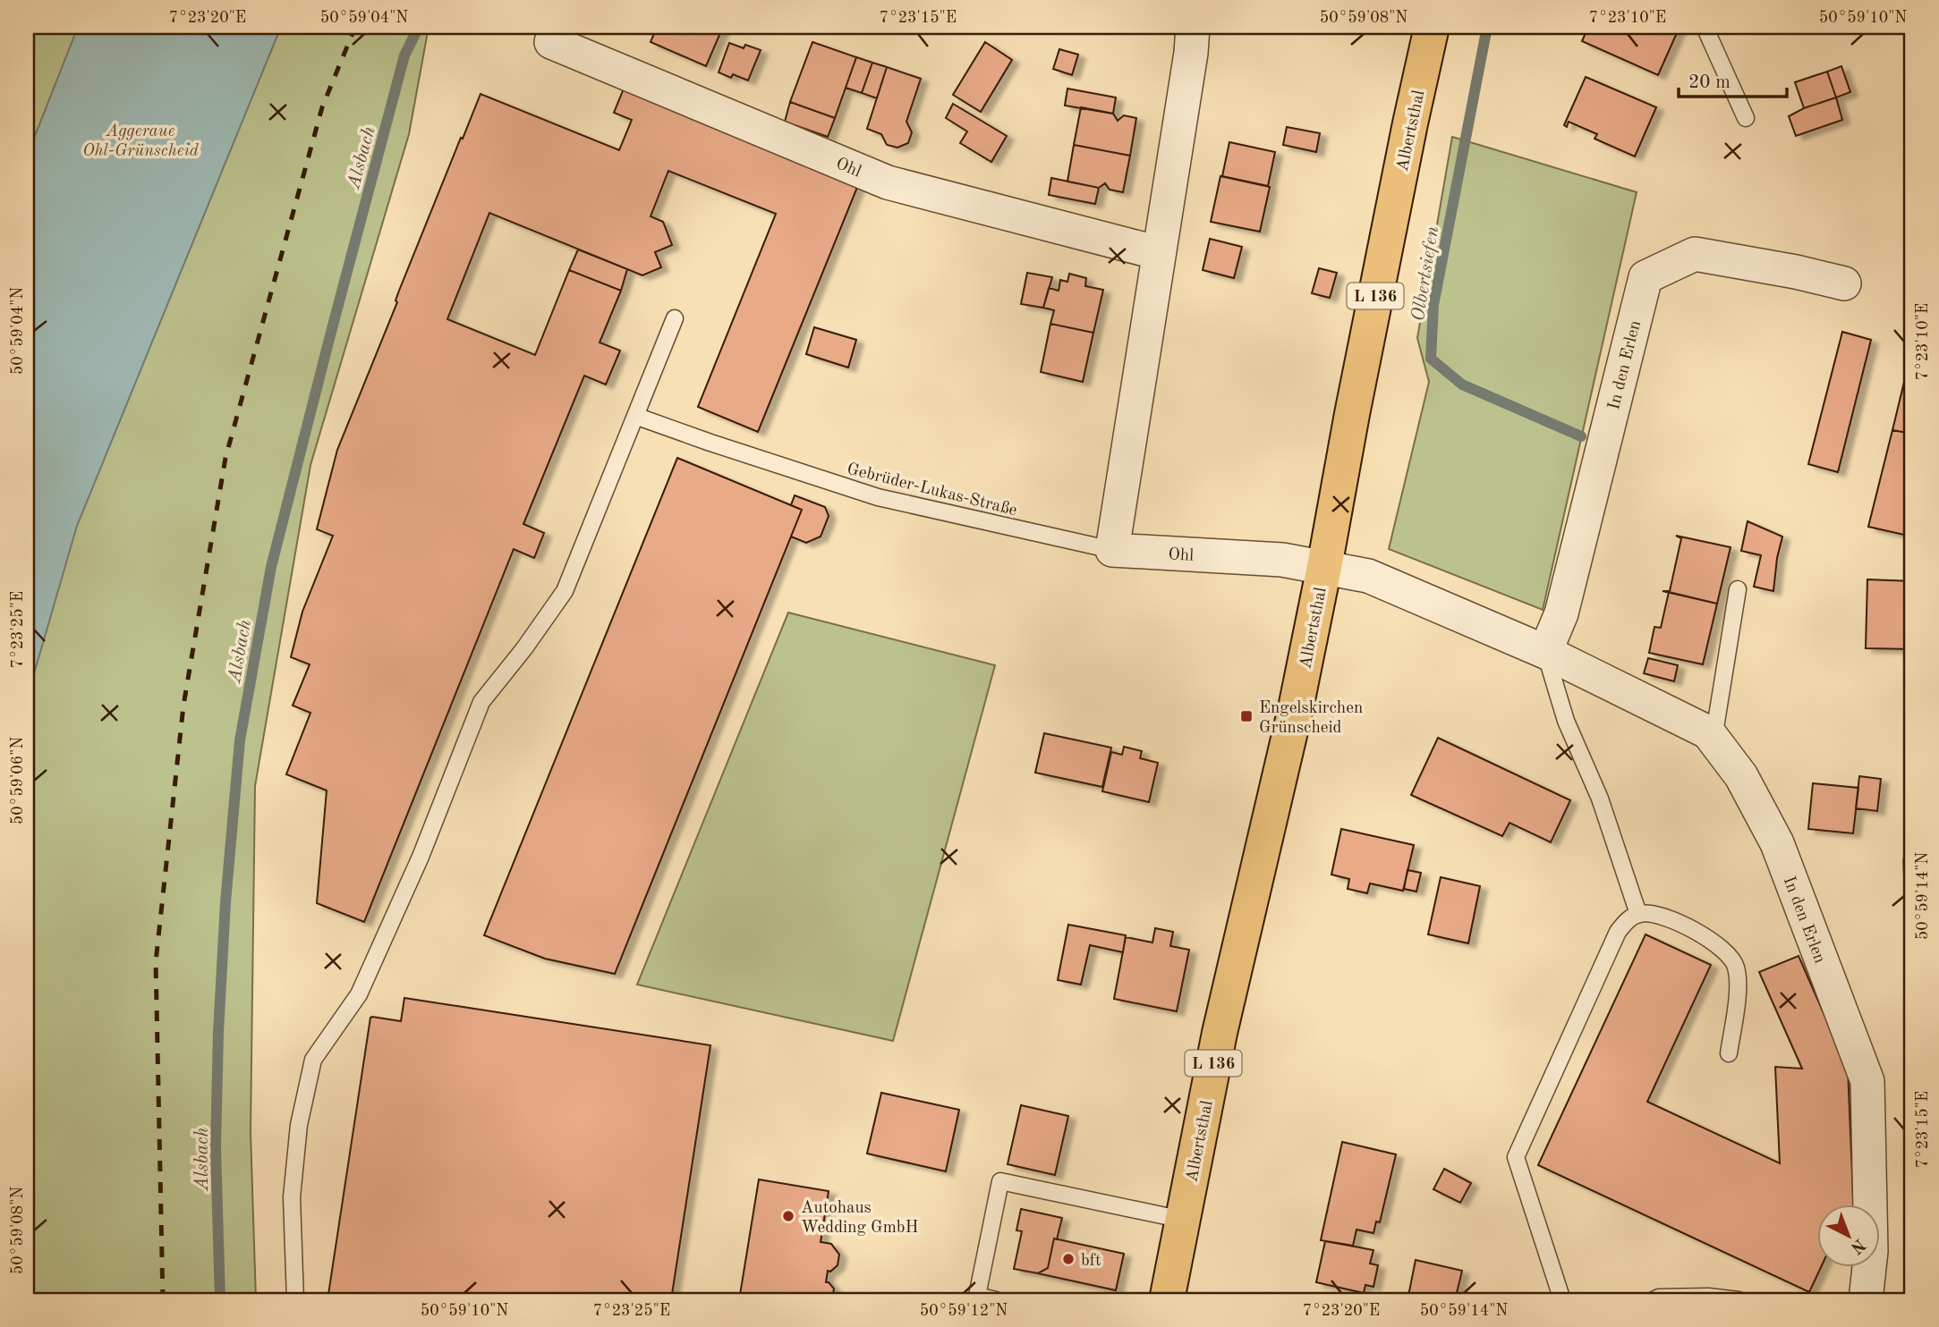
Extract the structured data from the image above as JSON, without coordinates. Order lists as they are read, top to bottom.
{
  "streets": {
    "main road": ["Albertsthal", "L 136"],
    "street": ["Ohl", "In den Erlen"],
    "lane": ["Gebrüder-Lukas-Straße"]
  },
  "crossings": [
    ["Albertsthal", "Ohl"],
    ["Albertsthal", "In den Erlen"],
    ["Ohl", "In den Erlen"],
    ["Ohl", "Gebrüder-Lukas-Straße"]
  ],
  "water": ["Alsbach", "Olbertsiefen"],
  "parks": ["Aggeraue Ohl-Grünscheid"],
  "places": {
    "transit": ["Engelskirchen Grünscheid"],
    "other": ["Autohaus Wedding GmbH", "bft"]
  },
  "scale_bar": "20 m",
  "north": "bottom right",
  "coordinates": [
    "7°23'20\"E",
    "50°59'04\"N",
    "7°23'15\"E",
    "50°59'08\"N",
    "7°23'10\"E",
    "50°59'10\"N",
    "7°23'25\"E",
    "50°59'06\"N",
    "50°59'14\"N",
    "50°59'12\"N"
  ]
}
